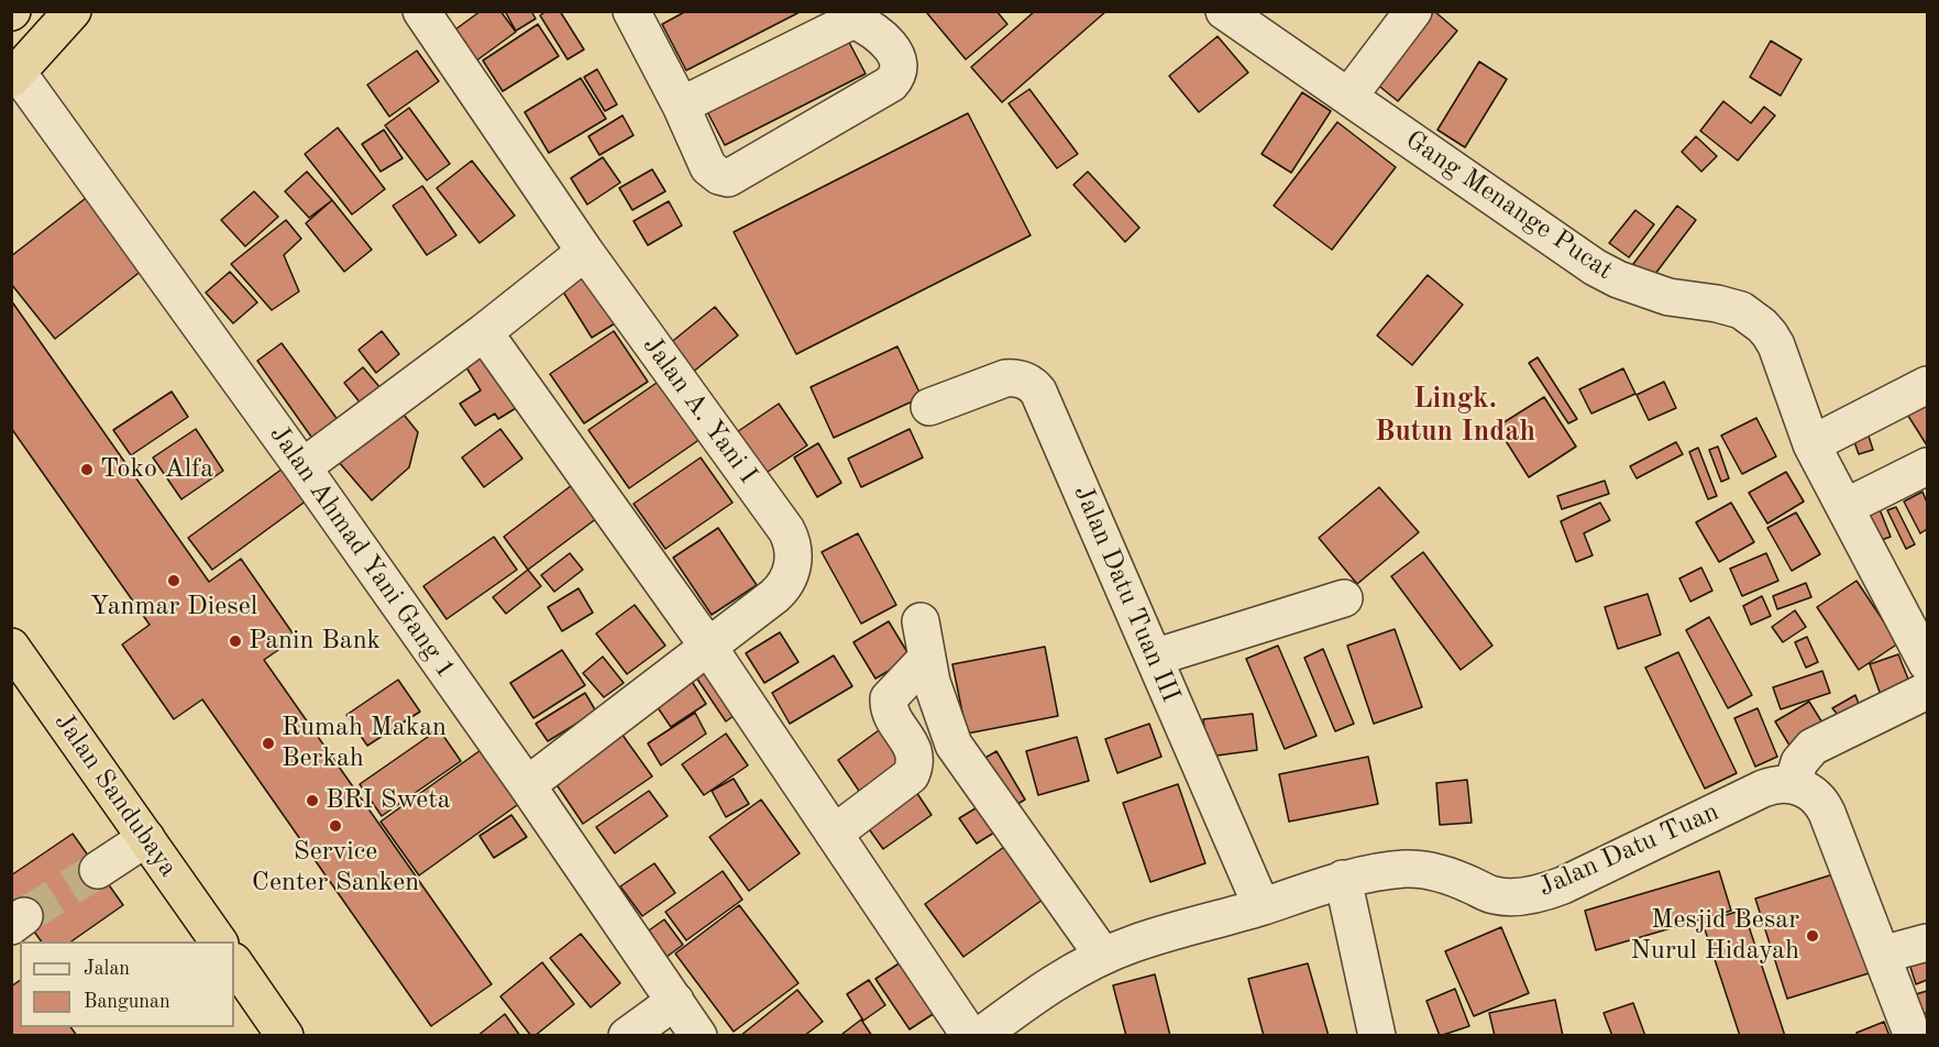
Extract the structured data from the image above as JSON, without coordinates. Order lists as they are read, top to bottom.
{
  "streets": {
    "highway": ["Jalan Sandubaya"],
    "street": [
      "Gang Menange Pucat",
      "Jalan A. Yani I",
      "Jalan Ahmad Yani Gang 1",
      "Jalan Datu Tuan III",
      "Jalan Datu Tuan"
    ]
  },
  "crossings": [
    ["Jalan Datu Tuan III", "Jalan Datu Tuan"]
  ],
  "districts": ["Lingk. Butun Indah"],
  "places": [
    "Toko Alfa",
    "Yanmar Diesel",
    "Panin Bank",
    "Rumah Makan Berkah",
    "BRI Sweta",
    "Service Center Sanken",
    "Mesjid Besar Nurul Hidayah"
  ],
  "legend": ["Jalan", "Bangunan"]
}
